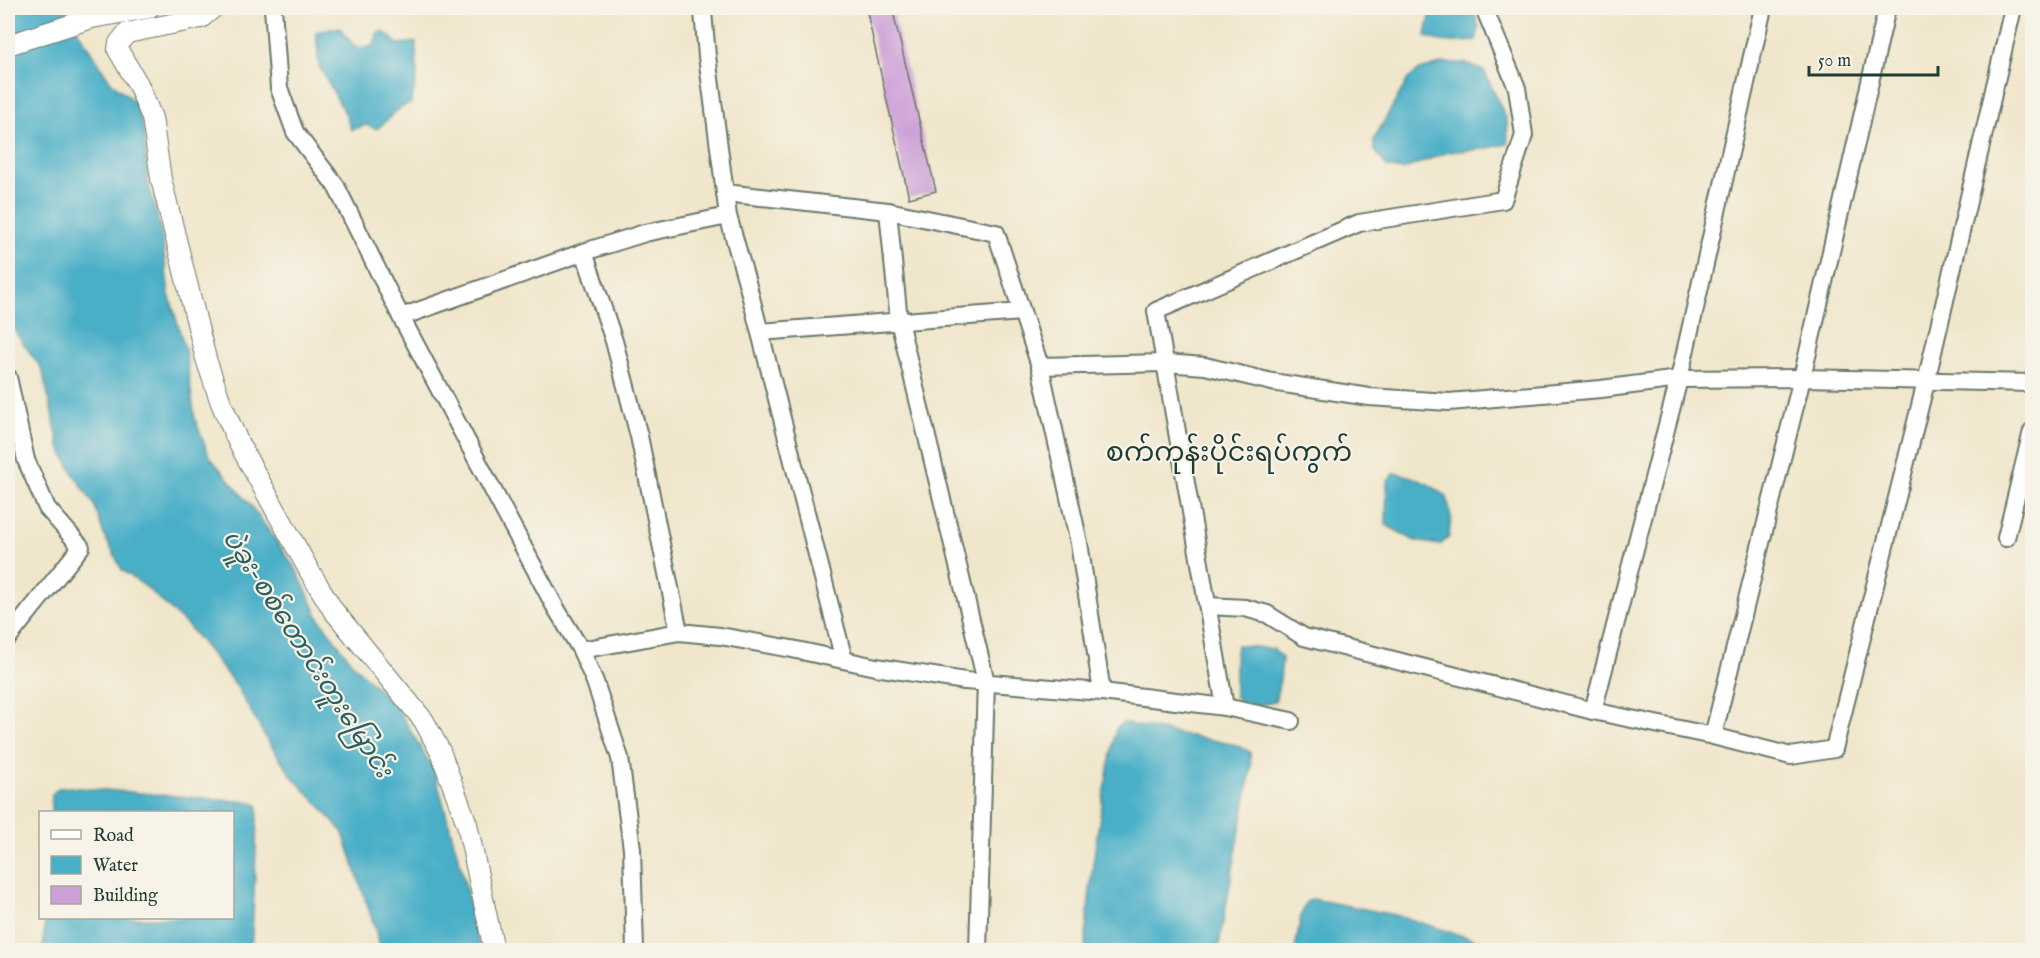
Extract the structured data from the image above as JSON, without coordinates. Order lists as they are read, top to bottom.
{
  "districts": ["စက်ကုန်းပိုင်းရပ်ကွက်"],
  "water": ["ပဲခူး-စစ်တောင်းတူးမြောင်း"],
  "legend": ["Road", "Water", "Building"],
  "scale_bar": "50 m"
}
